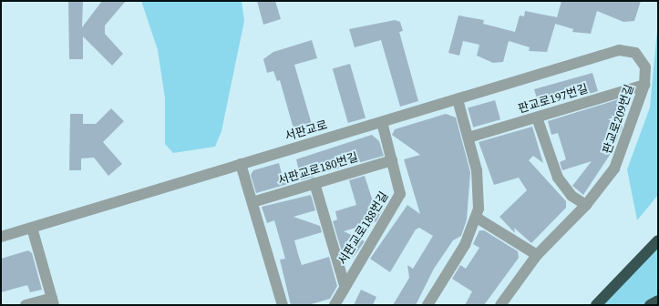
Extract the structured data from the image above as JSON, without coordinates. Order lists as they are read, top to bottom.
{
  "streets": {
    "street": [
      "판교로197번길",
      "판교로209번길",
      "서판교로",
      "서판교로180번길",
      "서판교로188번길"
    ]
  },
  "crossings": [
    ["판교로197번길", "판교로209번길"],
    ["판교로209번길", "서판교로"],
    ["서판교로", "서판교로188번길"],
    ["서판교로180번길", "서판교로188번길"]
  ]
}
